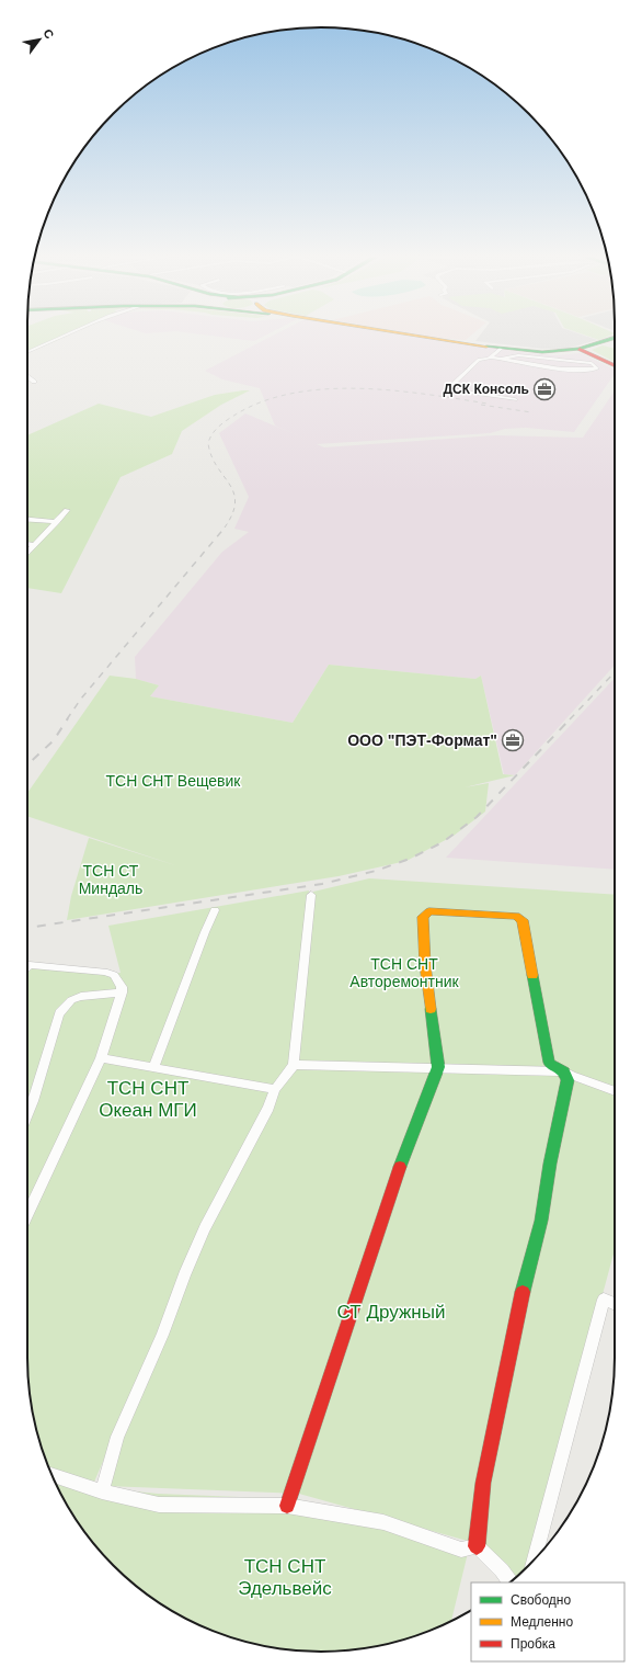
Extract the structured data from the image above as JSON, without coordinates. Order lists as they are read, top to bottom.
{
  "parks": [
    "ТСН СНТ Вещевик",
    "ТСН СТ Миндаль",
    "ТСН СНТ Авторемонтник",
    "ТСН СНТ Океан МГИ",
    "СТ Дружный",
    "ТСН СНТ Эдельвейс"
  ],
  "places": {
    "office": ["ДСК Консоль", "ООО \"ПЭТ-Формат\""]
  },
  "legend": ["Свободно", "Медленно", "Пробка"],
  "north": "top right"
}
